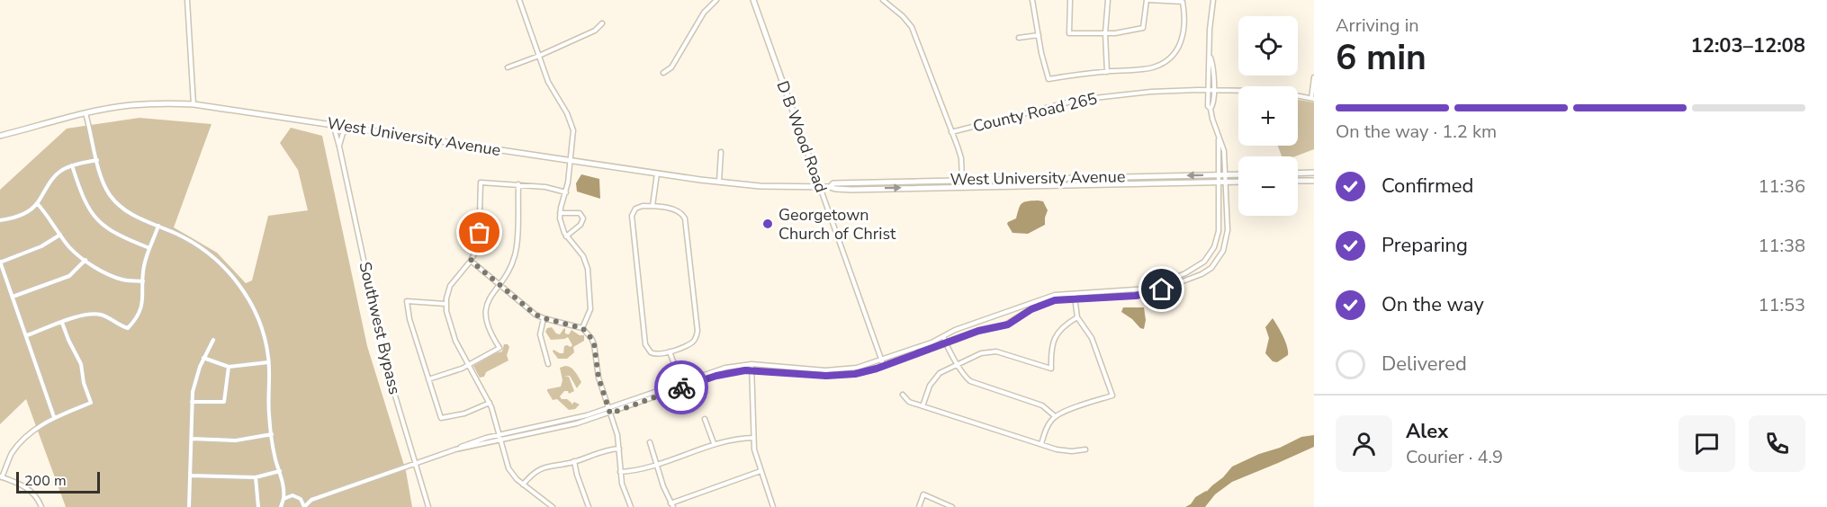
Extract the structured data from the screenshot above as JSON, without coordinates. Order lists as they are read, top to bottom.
{
  "streets": {
    "main road": ["West University Avenue", "D B Wood Road"],
    "street": ["County Road 265", "Southwest Bypass"]
  },
  "crossings": [
    ["West University Avenue", "D B Wood Road"],
    ["West University Avenue", "Southwest Bypass"]
  ],
  "places": ["Georgetown Church of Christ"],
  "scale_bar": "200 m",
  "page": {
    "heading": ["6 min", "Arriving in", "12:03–12:08"],
    "panel": ["Alex", "Courier · 4.9"],
    "map_buttons": ["+", "−"],
    "bar": "On the way · 1.2 km",
    "list": [
      ["Confirmed", "11:36"],
      ["Preparing", "11:38"],
      ["On the way", "11:53"],
      "Delivered"
    ],
    "scale": "200 m"
  }
}
